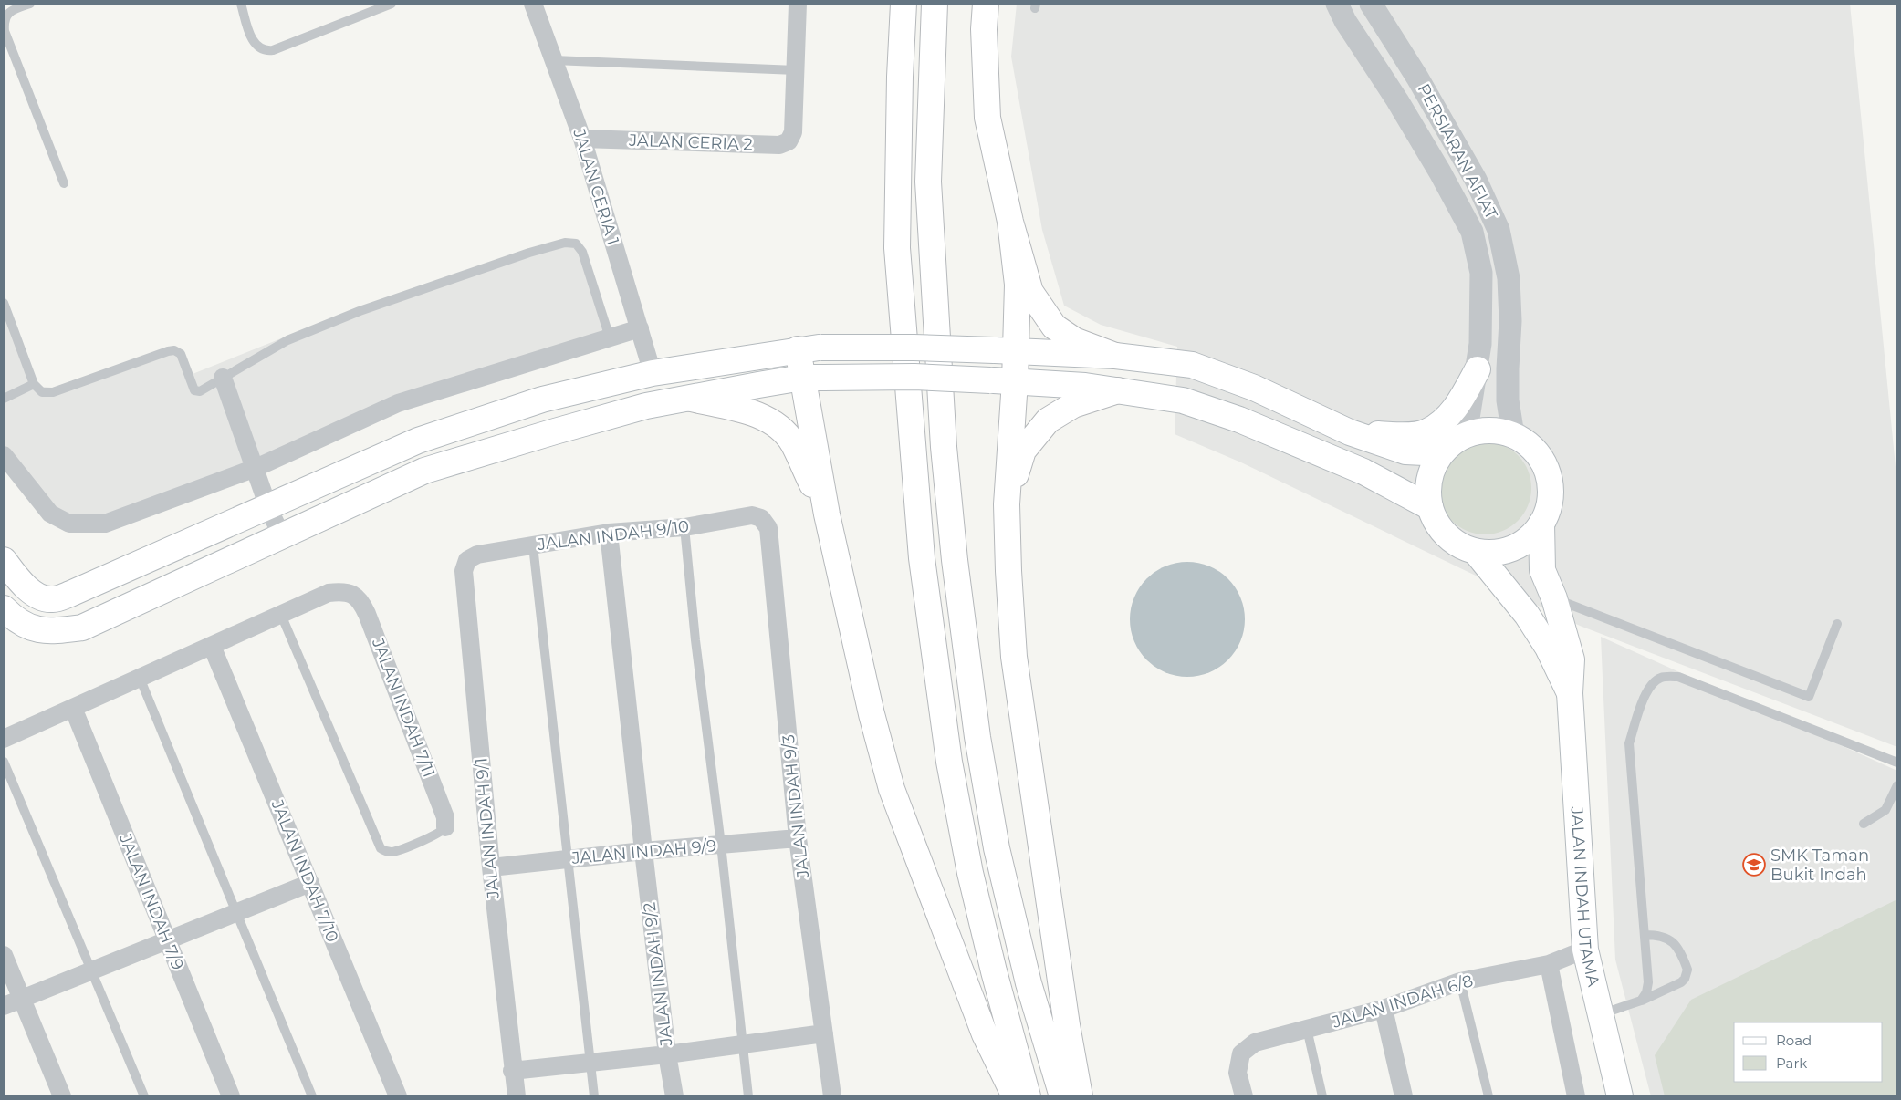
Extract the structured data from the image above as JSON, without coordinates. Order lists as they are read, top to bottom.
{
  "streets": {
    "main road": ["JALAN INDAH UTAMA"],
    "street": [
      "JALAN CERIA 2",
      "PERSIARAN AFIAT",
      "JALAN CERIA 1",
      "JALAN INDAH 9/10",
      "JALAN INDAH 7/11",
      "JALAN INDAH 9/3",
      "JALAN INDAH 9/1",
      "JALAN INDAH 9/9",
      "JALAN INDAH 7/10",
      "JALAN INDAH 7/9",
      "JALAN INDAH 9/2",
      "JALAN INDAH 6/8"
    ]
  },
  "crossings": [
    ["JALAN CERIA 2", "JALAN CERIA 1"],
    ["PERSIARAN AFIAT", "JALAN INDAH UTAMA"],
    ["JALAN INDAH 9/10", "JALAN INDAH 9/3"],
    ["JALAN INDAH 9/10", "JALAN INDAH 9/1"],
    ["JALAN INDAH 9/10", "JALAN INDAH 9/2"],
    ["JALAN INDAH 9/3", "JALAN INDAH 9/9"],
    ["JALAN INDAH 9/1", "JALAN INDAH 9/9"],
    ["JALAN INDAH 9/9", "JALAN INDAH 9/2"],
    ["JALAN INDAH UTAMA", "JALAN INDAH 6/8"]
  ],
  "places": {
    "school or university": ["SMK Taman Bukit Indah"]
  },
  "legend": ["Road", "Park"]
}
